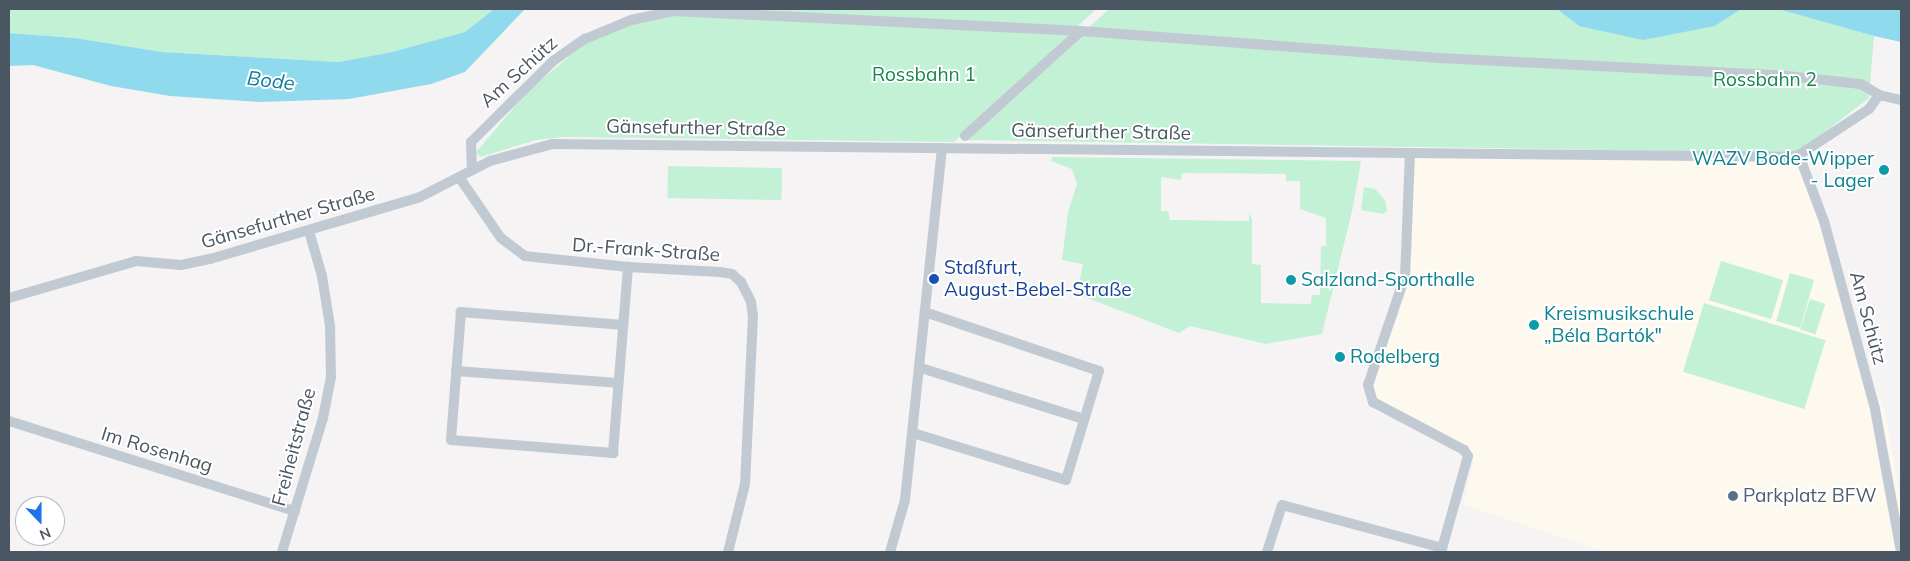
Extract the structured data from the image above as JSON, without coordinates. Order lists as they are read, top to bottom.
{
  "streets": {
    "street": [
      "Am Schütz",
      "Gänsefurther Straße",
      "Dr.-Frank-Straße",
      "Freiheitstraße",
      "Im Rosenhag"
    ]
  },
  "crossings": [
    ["Am Schütz", "Gänsefurther Straße"],
    ["Gänsefurther Straße", "Dr.-Frank-Straße"],
    ["Gänsefurther Straße", "Freiheitstraße"],
    ["Freiheitstraße", "Im Rosenhag"]
  ],
  "water": ["Bode"],
  "parks": ["Rossbahn 1", "Rossbahn 2"],
  "places": [
    "WAZV Bode-Wipper - Lager",
    "Staßfurt, August-Bebel-Straße",
    "Salzland-Sporthalle",
    "Kreismusikschule „Béla Bartók\"",
    "Rodelberg",
    "Parkplatz BFW"
  ],
  "north": "bottom"
}
